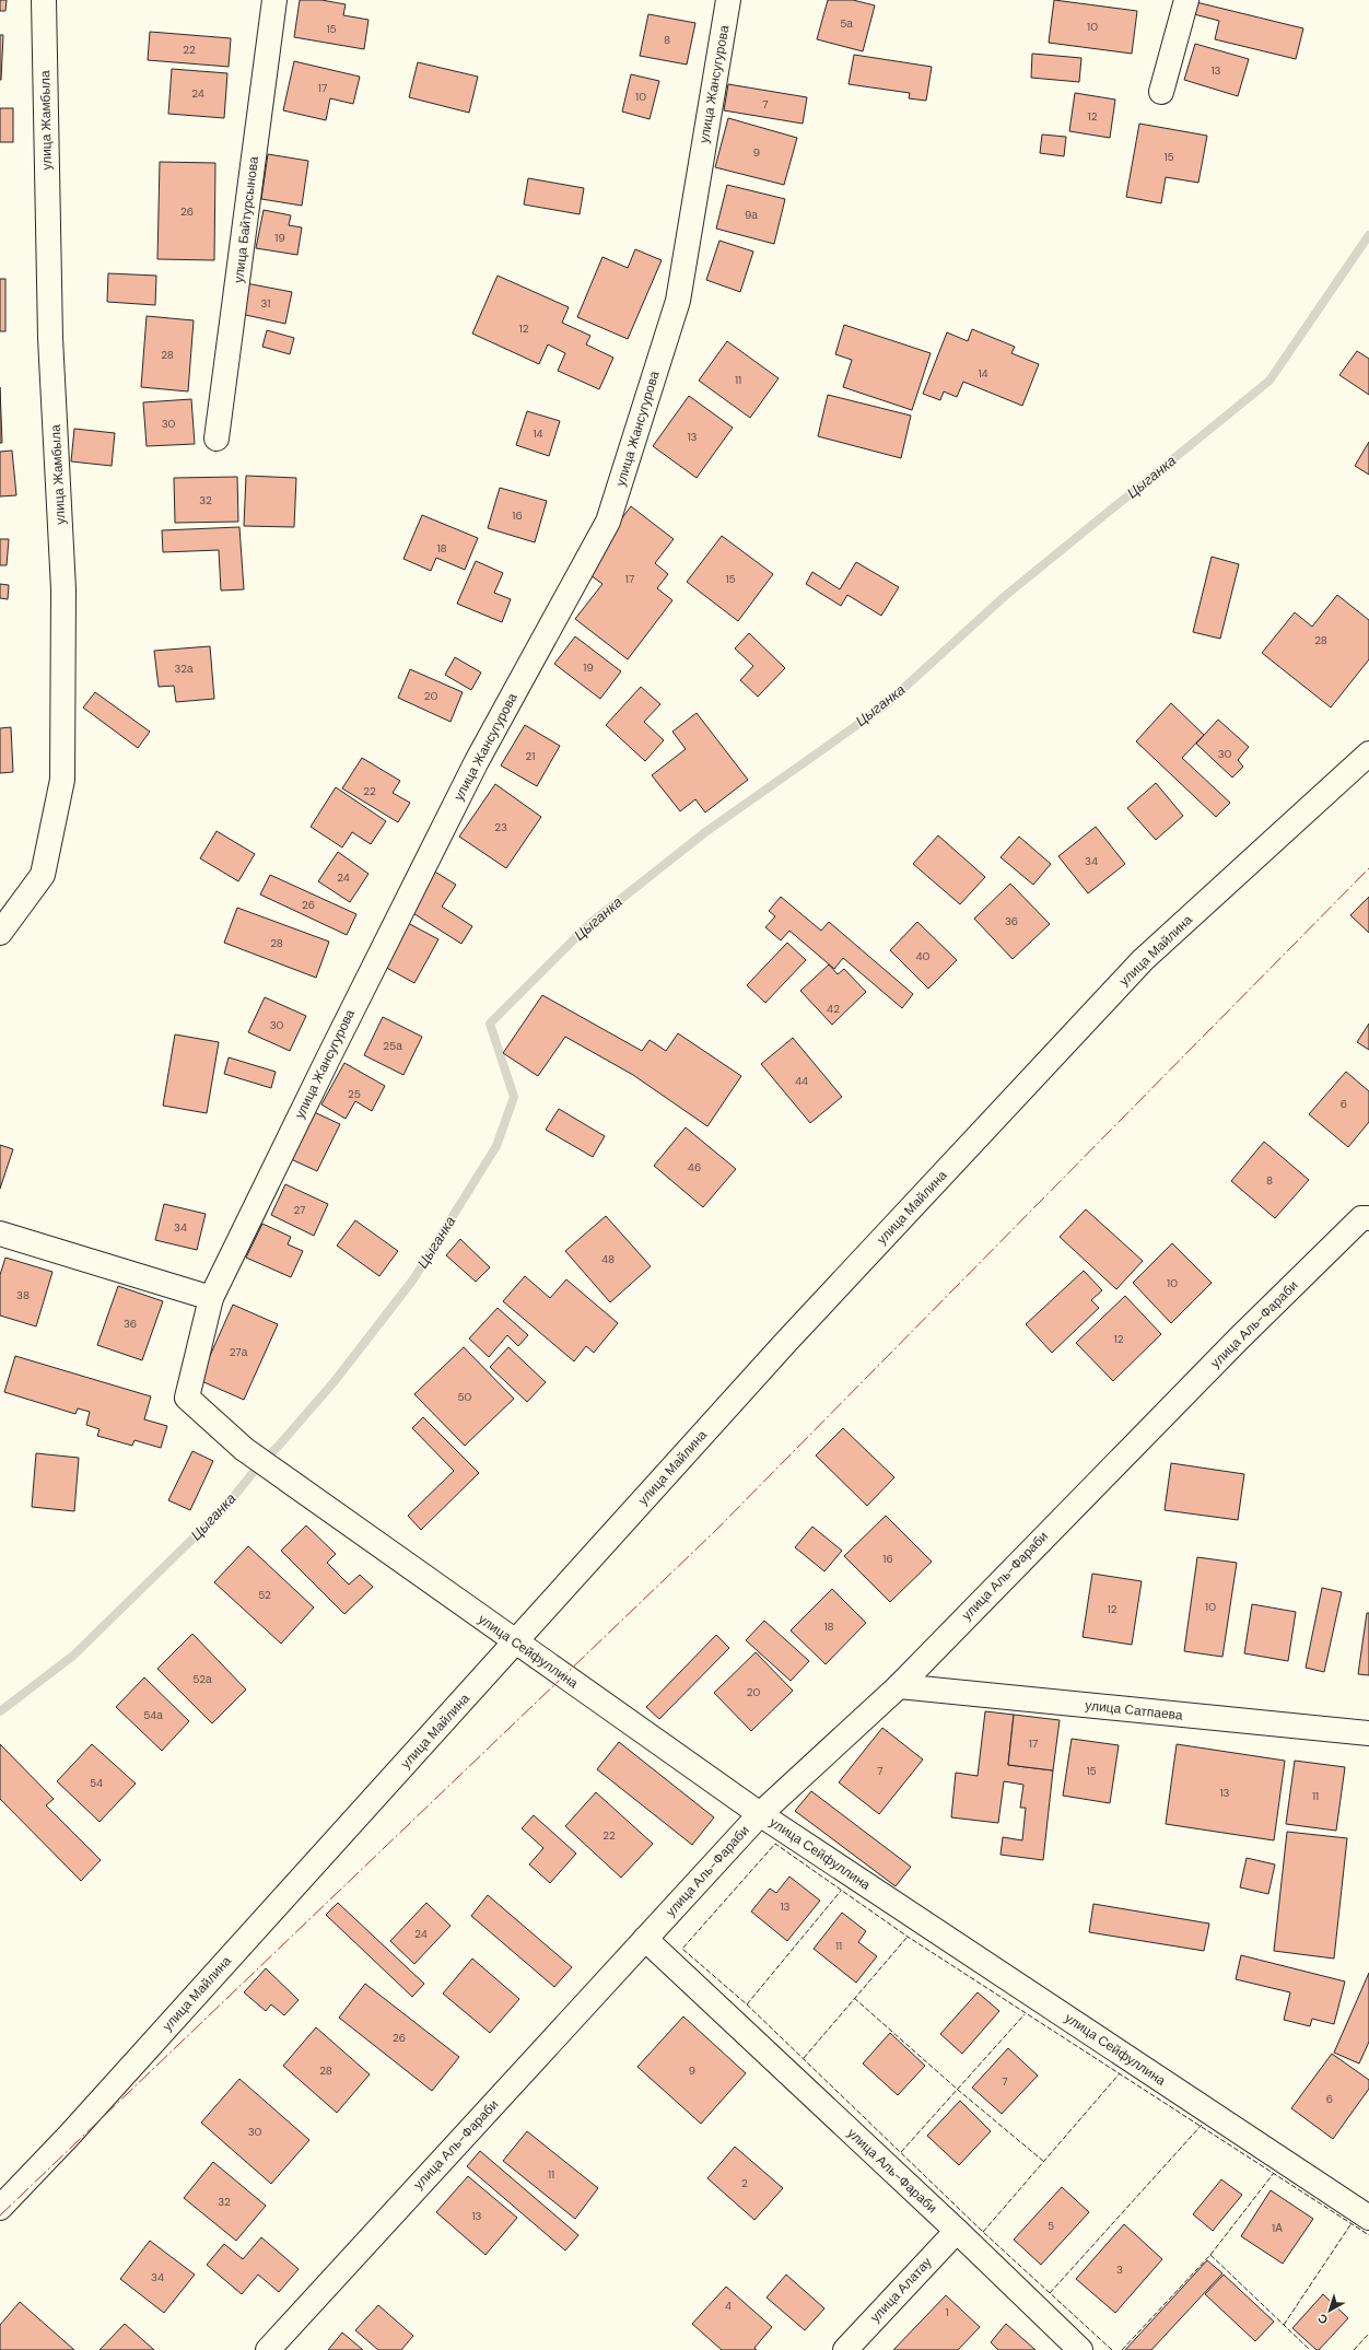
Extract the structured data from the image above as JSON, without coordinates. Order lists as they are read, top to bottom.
{
  "streets": {
    "street": [
      "улица Жансугурова",
      "улица Жамбыла",
      "улица Байтурсынова",
      "улица Майлина",
      "улица Аль-Фараби",
      "улица Сейфуллина",
      "улица Сатпаева",
      "улица Алатау"
    ]
  },
  "crossings": [
    ["улица Жансугурова", "улица Сейфуллина"],
    ["улица Майлина", "улица Сейфуллина"],
    ["улица Аль-Фараби", "улица Сейфуллина"],
    ["улица Аль-Фараби", "улица Сатпаева"],
    ["улица Аль-Фараби", "улица Алатау"]
  ],
  "water": ["Цыганка"],
  "house_numbers": [
    "5а",
    "10",
    "15",
    "8",
    "22",
    "13",
    "17",
    "24",
    "10",
    "7",
    "12",
    "9",
    "15",
    "26",
    "9а",
    "19",
    "31",
    "12",
    "28",
    "14",
    "11",
    "30",
    "14",
    "13",
    "32",
    "16",
    "18",
    "17",
    "15",
    "28",
    "19",
    "32а",
    "20",
    "30",
    "21",
    "22",
    "23",
    "34",
    "24",
    "26",
    "36",
    "28",
    "40",
    "42",
    "30",
    "25а",
    "44",
    "25",
    "6",
    "46",
    "8",
    "27",
    "34",
    "48",
    "10",
    "38",
    "36",
    "12",
    "27а",
    "50",
    "16",
    "52",
    "10",
    "12",
    "18",
    "52а",
    "20",
    "54а",
    "17",
    "7",
    "15",
    "54",
    "13",
    "11",
    "22",
    "13",
    "24",
    "11",
    "26",
    "28",
    "9",
    "7",
    "6",
    "30",
    "11",
    "2",
    "32",
    "13",
    "5",
    "1А",
    "3",
    "34",
    "4",
    "1"
  ],
  "north": "bottom left"
}
